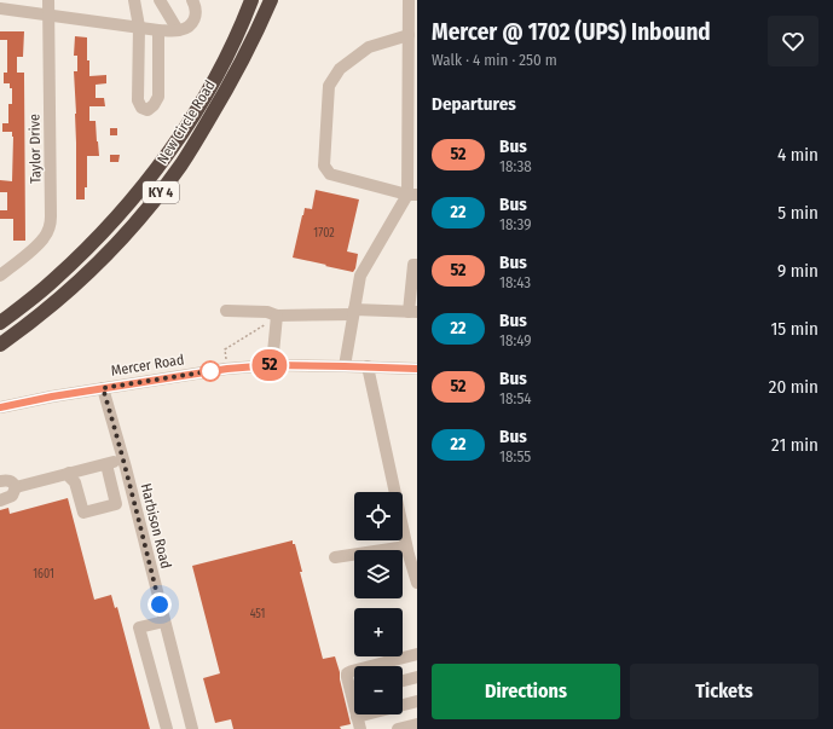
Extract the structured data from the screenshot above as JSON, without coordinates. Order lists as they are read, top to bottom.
{
  "streets": {
    "highway": ["New Circle Road", "KY 4"],
    "street": ["Taylor Drive", "Mercer Road", "Harbison Road"]
  },
  "crossings": [
    ["Mercer Road", "Harbison Road"]
  ],
  "lines": ["bus line 52"],
  "house_numbers": ["1702", "1601", "451"],
  "page": {
    "on_map": "52",
    "heading": [
      ["Mercer @ 1702 (UPS) Inbound", "Walk · 4 min · 250 m"],
      "Departures"
    ],
    "list": [
      {
        "mark": "52",
        "name": "Bus",
        "note": "18:38",
        "value": "4 min"
      },
      {
        "mark": "22",
        "name": "Bus",
        "note": "18:39",
        "value": "5 min"
      },
      {
        "mark": "52",
        "name": "Bus",
        "note": "18:43",
        "value": "9 min"
      },
      {
        "mark": "22",
        "name": "Bus",
        "note": "18:49",
        "value": "15 min"
      },
      {
        "mark": "52",
        "name": "Bus",
        "note": "18:54",
        "value": "20 min"
      },
      {
        "mark": "22",
        "name": "Bus",
        "note": "18:55",
        "value": "21 min"
      }
    ],
    "map_buttons": ["+", "−"],
    "buttons": ["Directions", "Tickets"]
  }
}
